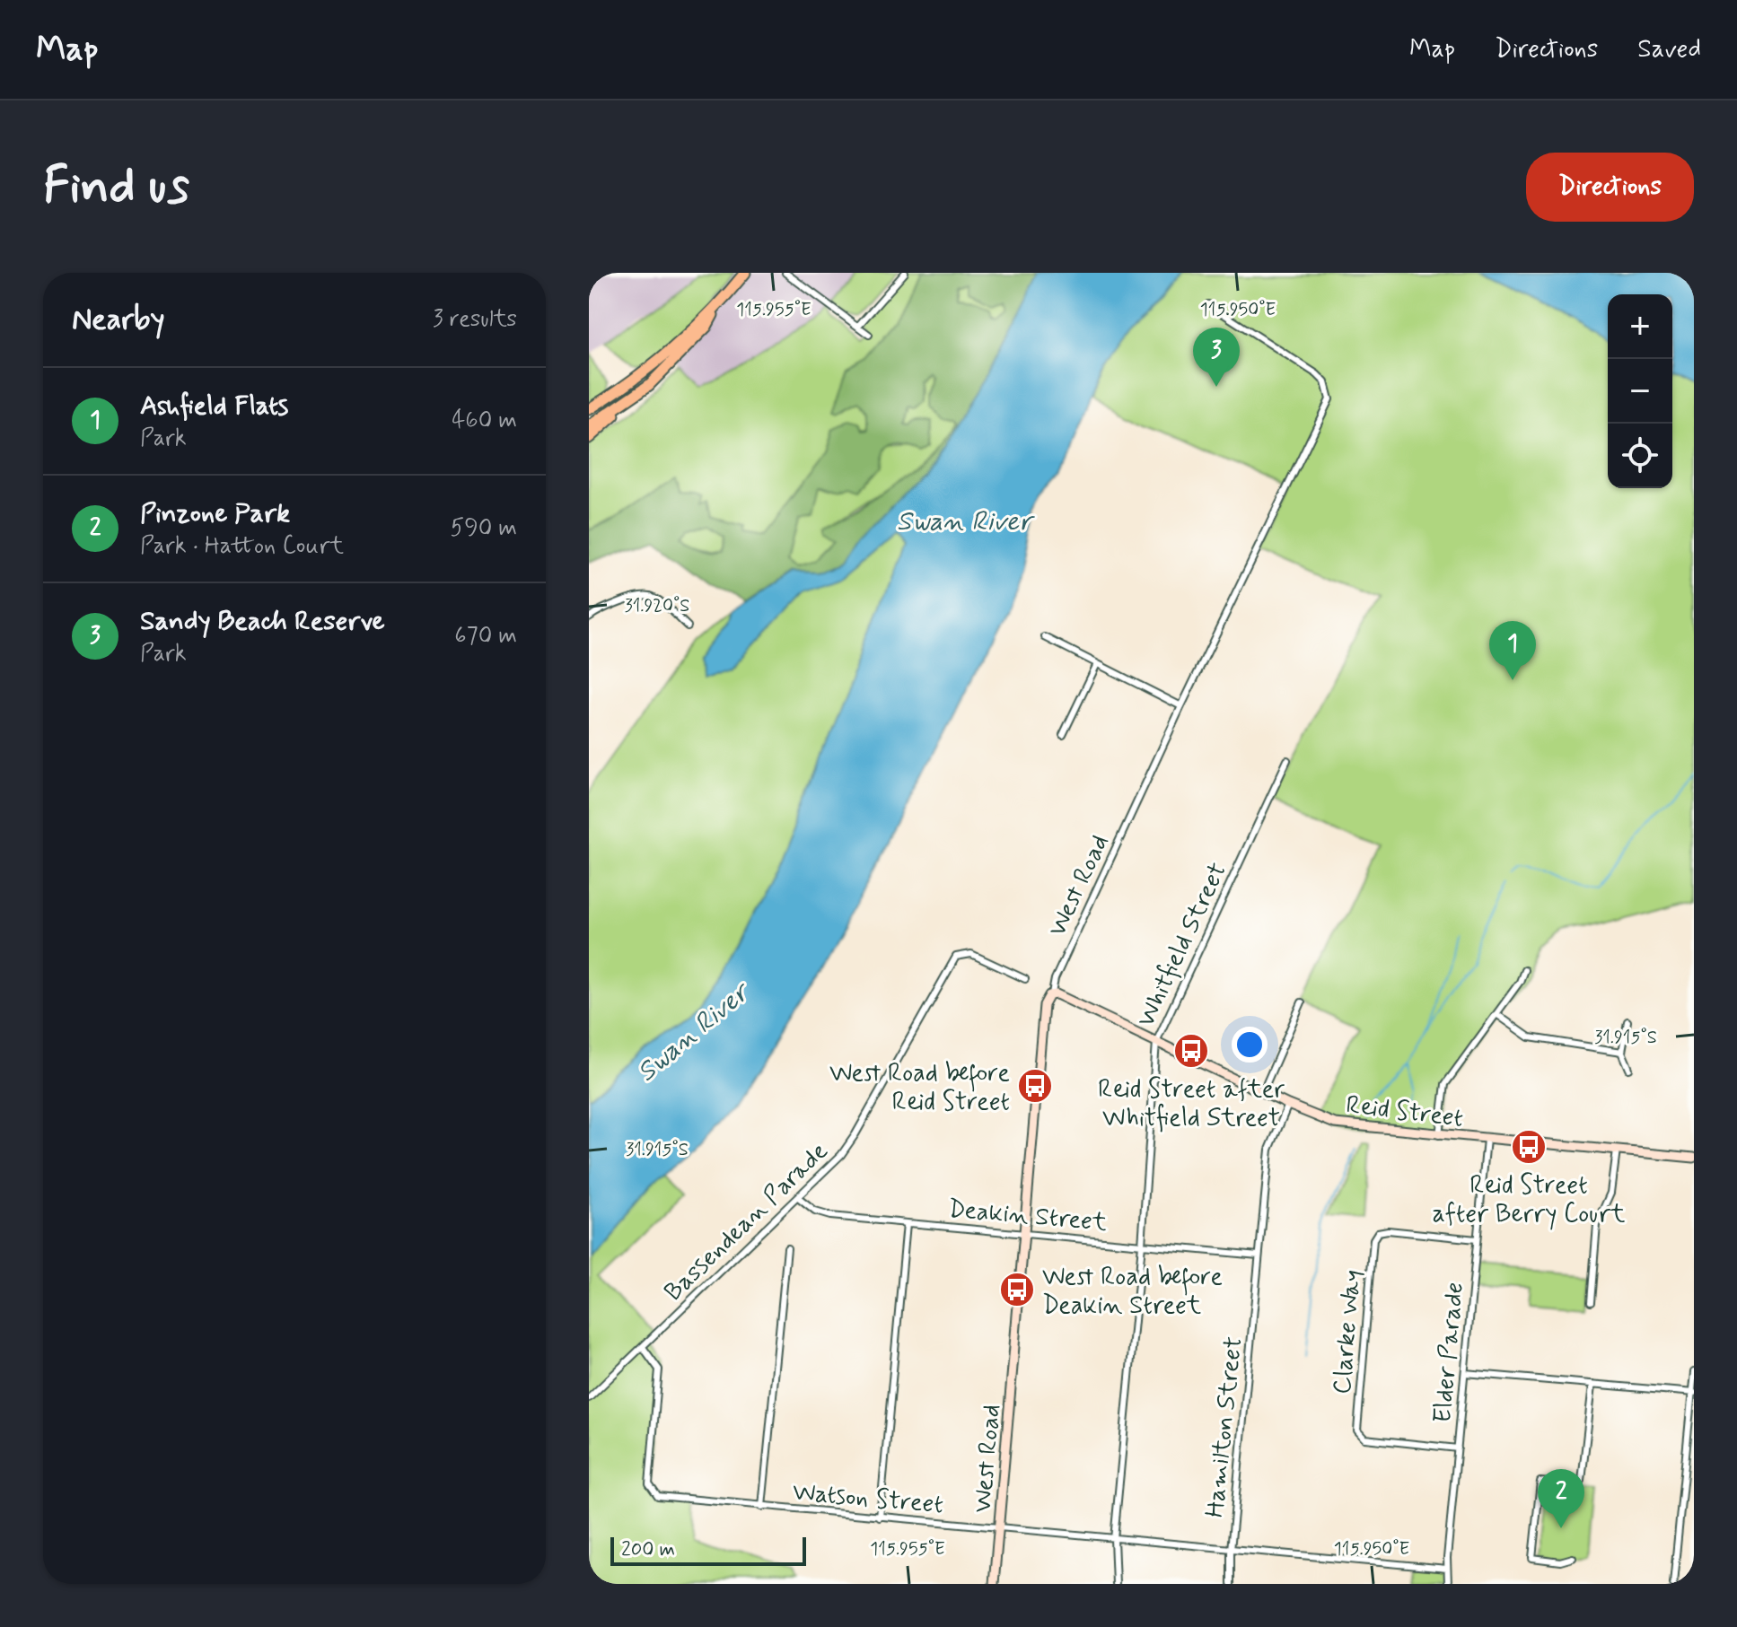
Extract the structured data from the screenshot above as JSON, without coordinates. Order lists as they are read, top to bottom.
{
  "streets": {
    "street": [
      "West Road",
      "Whitfield Street",
      "Reid Street",
      "Deakin Street",
      "Bassendean Parade",
      "Clarke Way",
      "Elder Parade",
      "Hamilton Street",
      "Watson Street"
    ]
  },
  "crossings": [
    ["West Road", "Reid Street"],
    ["West Road", "Deakin Street"],
    ["West Road", "Watson Street"],
    ["Whitfield Street", "Reid Street"],
    ["Whitfield Street", "Deakin Street"],
    ["Whitfield Street", "Watson Street"],
    ["Reid Street", "Elder Parade"],
    ["Reid Street", "Hamilton Street"],
    ["Deakin Street", "Bassendean Parade"],
    ["Deakin Street", "Hamilton Street"],
    ["Bassendean Parade", "Watson Street"],
    ["Clarke Way", "Elder Parade"],
    ["Elder Parade", "Watson Street"],
    ["Hamilton Street", "Watson Street"]
  ],
  "water": ["Swan River"],
  "places": {
    "bus stop": [
      "Reid Street after Whitfield Street",
      "West Road before Reid Street",
      "Reid Street after Berry Court",
      "West Road before Deakin Street"
    ]
  },
  "scale_bar": "200 m",
  "page": {
    "header": "Map",
    "nav": ["Map", "Directions", "Saved"],
    "buttons": "Directions",
    "title": "Find us",
    "heading": ["Nearby", "3 results"],
    "map_buttons": ["+", "−"],
    "pins": ["3", "1", "2"],
    "list": [
      {
        "mark": "1",
        "name": "Ashfield Flats",
        "note": "Park",
        "value": "460 m"
      },
      {
        "mark": "2",
        "name": "Pinzone Park",
        "note": "Park · Hatton Court",
        "value": "590 m"
      },
      {
        "mark": "3",
        "name": "Sandy Beach Reserve",
        "note": "Park",
        "value": "670 m"
      }
    ],
    "scale": "200 m"
  },
  "coordinates": [
    "115.955°E",
    "115.950°E",
    "31.920°S",
    "31.915°S"
  ]
}
